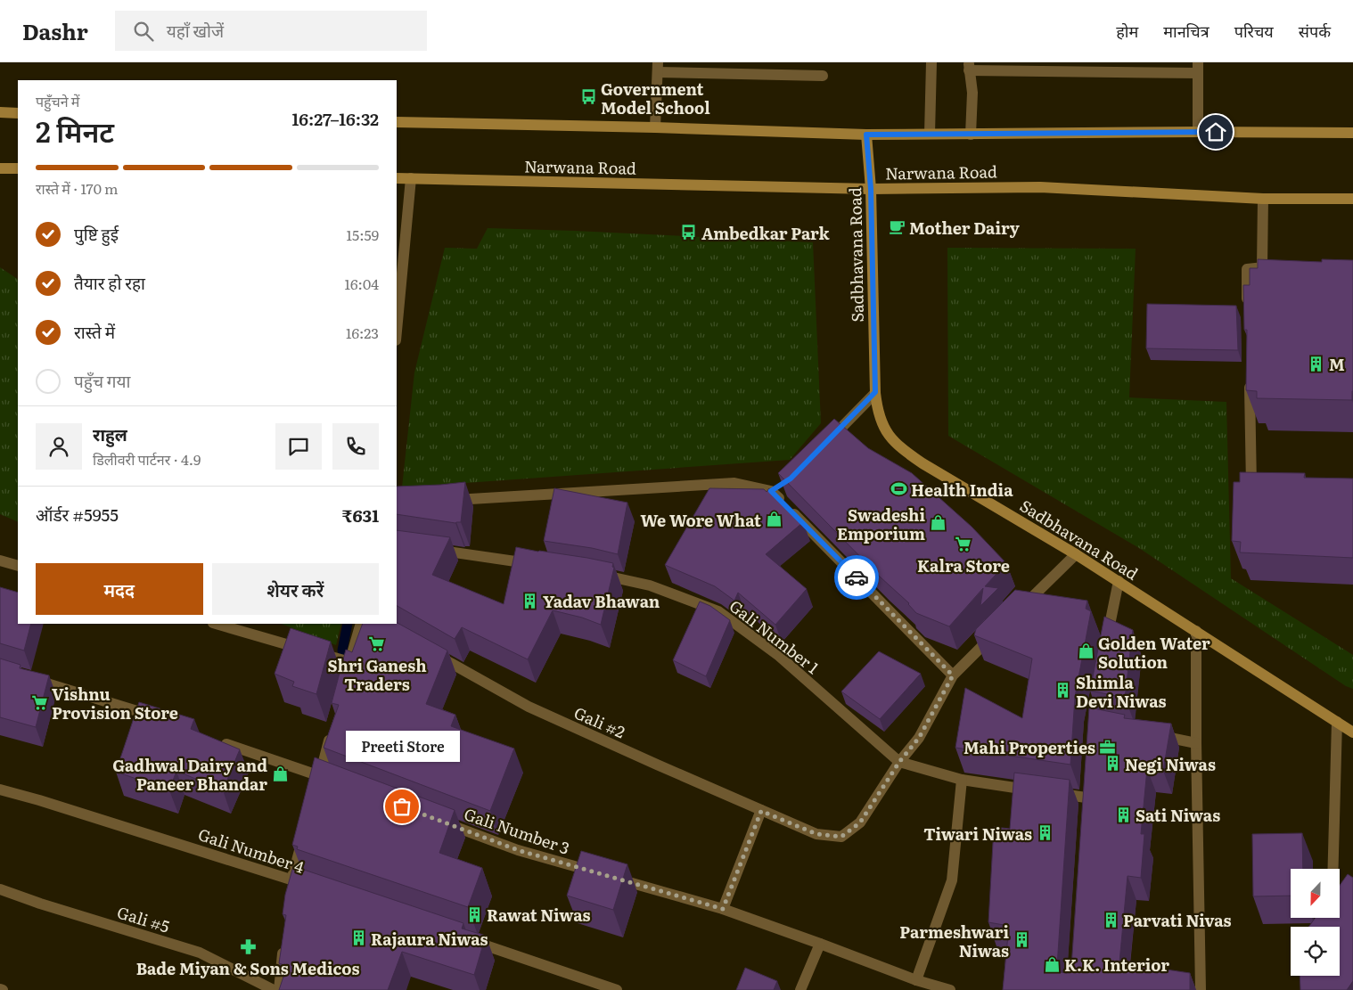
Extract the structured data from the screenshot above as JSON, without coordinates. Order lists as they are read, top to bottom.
{
  "streets": {
    "main road": ["Narwana Road", "Sadbhavana Road"],
    "street": [
      "Gali Number 1",
      "Gali #2",
      "Gali Number 3",
      "Gali Number 4",
      "Gali #5"
    ]
  },
  "crossings": [
    ["Narwana Road", "Sadbhavana Road"],
    ["Gali Number 1", "Gali #2"]
  ],
  "places": {
    "bus stop": ["Government Model School", "Ambedkar Park"],
    "cafe": ["Mother Dairy"],
    "building": [
      "M",
      "Yadav Bhawan",
      "Shimla Devi Niwas",
      "Negi Niwas",
      "Sati Niwas",
      "Tiwari Niwas",
      "Rawat Niwas",
      "Parvati Nivas",
      "Rajaura Niwas",
      "Parmeshwari Niwas"
    ],
    "sports": ["Health India"],
    "shop": [
      "We Wore What",
      "Swadeshi Emporium",
      "Golden Water Solution",
      "Gadhwal Dairy and Paneer Bhandar",
      "K.K. Interior"
    ],
    "supermarket": ["Kalra Store", "Shri Ganesh Traders", "Vishnu Provision Store"],
    "office": ["Mahi Properties"],
    "other": ["Preeti Store"],
    "pharmacy": ["Bade Miyan & Sons Medicos"]
  },
  "north": "bottom",
  "page": {
    "header": "Dashr",
    "search": "यहाँ खोजें",
    "nav": [
      "होम",
      "मानचित्र",
      "परिचय",
      "संपर्क"
    ],
    "heading": ["2 मिनट", "पहुँचने में", "16:27–16:32"],
    "panel": [
      "राहुल",
      "डिलीवरी पार्टनर · 4.9",
      "ऑर्डर #5955",
      "₹631"
    ],
    "bar": "रास्ते में · 170 m",
    "list": [
      ["पुष्टि हुई", "15:59"],
      ["तैयार हो रहा", "16:04"],
      ["रास्ते में", "16:23"],
      "पहुँच गया"
    ],
    "buttons": ["मदद", "शेयर करें"],
    "bubble": "Preeti Store"
  }
}
